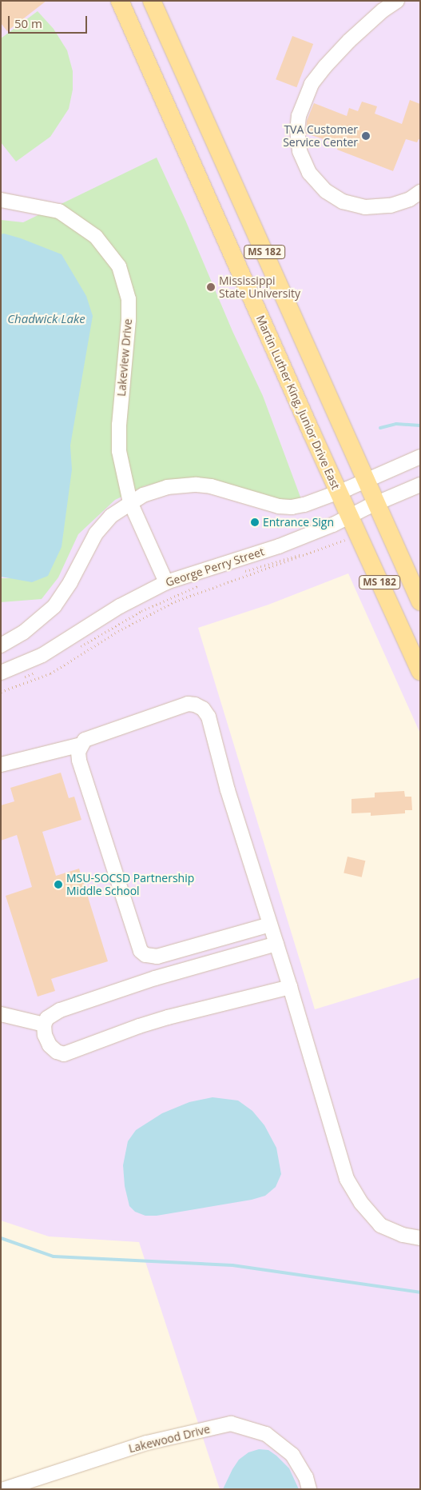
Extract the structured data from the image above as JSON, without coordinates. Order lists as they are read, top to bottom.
{
  "streets": {
    "main road": ["MS 182", "Martin Luther King, Junior Drive East"],
    "street": ["Lakeview Drive", "George Perry Street", "Lakewood Drive"]
  },
  "crossings": [
    ["MS 182", "George Perry Street"],
    ["Lakeview Drive", "George Perry Street"],
    ["Martin Luther King, Junior Drive East", "George Perry Street"]
  ],
  "water": ["Chadwick Lake"],
  "places": [
    "TVA Customer Service Center",
    "Mississippi State University",
    "Entrance Sign",
    "MSU-SOCSD Partnership Middle School"
  ],
  "scale_bar": "50 m"
}
